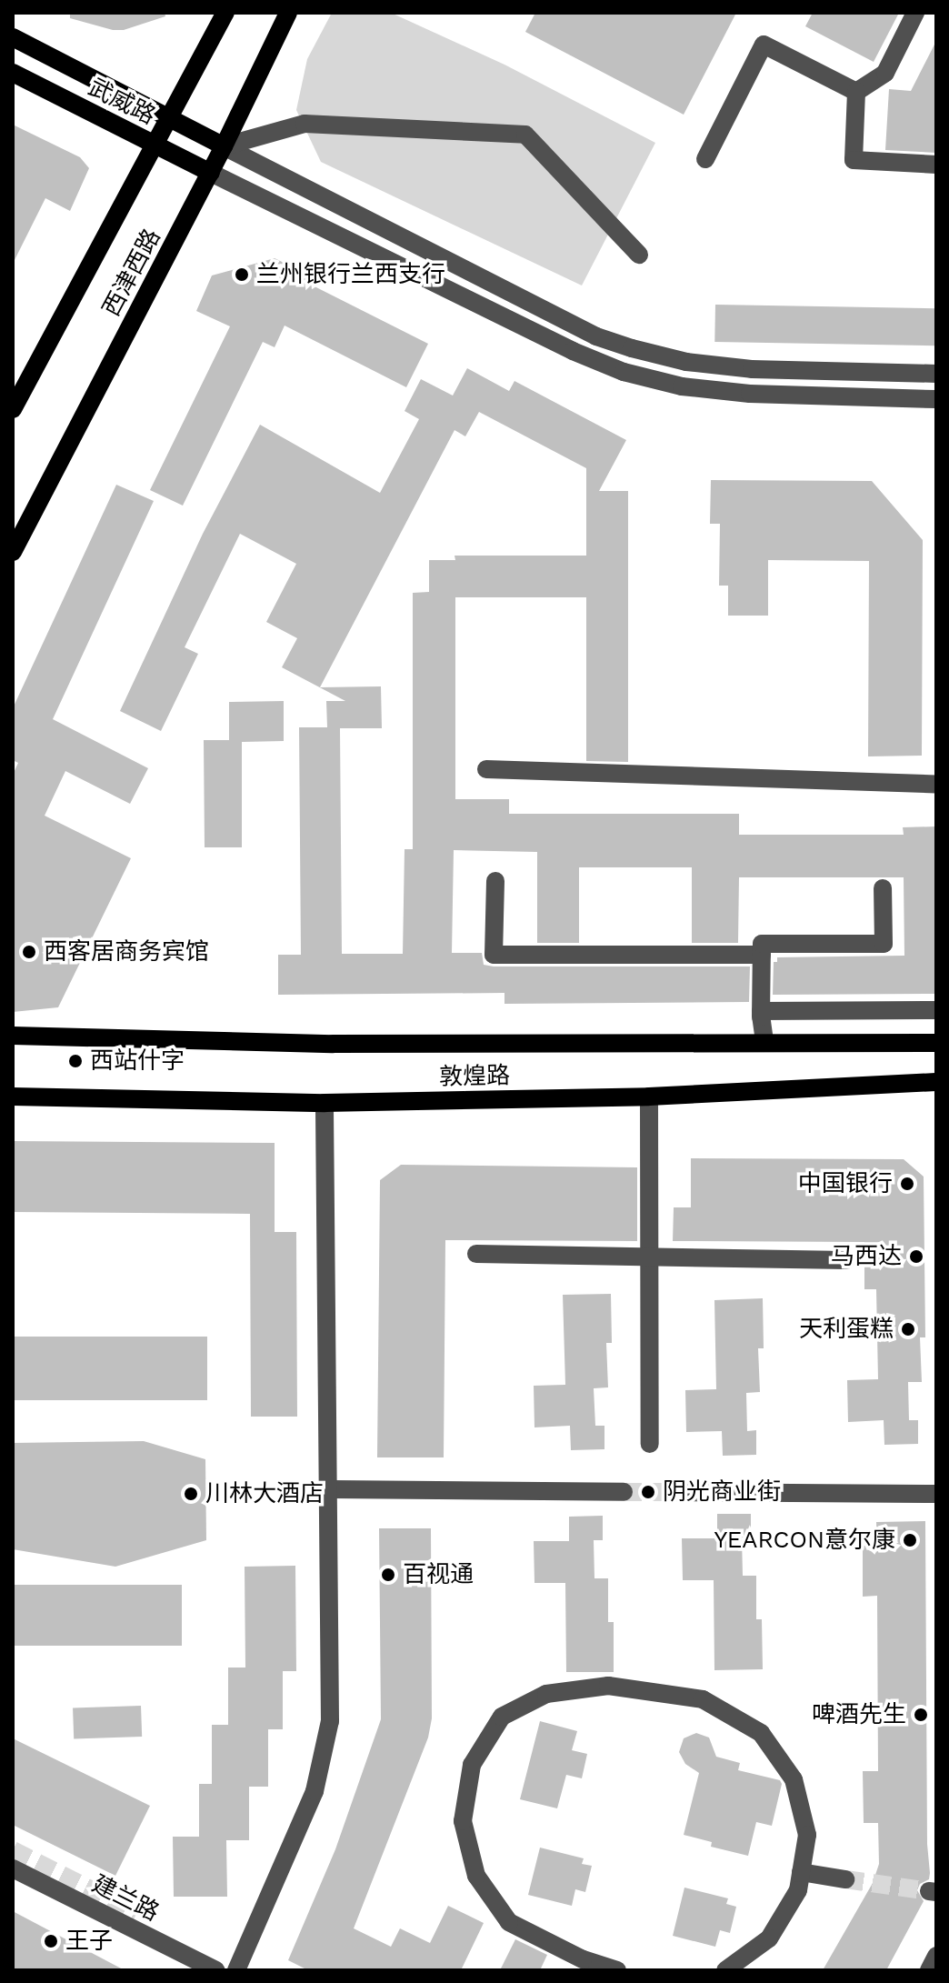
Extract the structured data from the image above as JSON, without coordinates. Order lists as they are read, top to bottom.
{
  "streets": {
    "main road": ["武威路", "西津西路", "敦煌路"],
    "street": ["建兰路"]
  },
  "crossings": [
    ["武威路", "西津西路"]
  ],
  "places": [
    "兰州银行兰西支行",
    "西客居商务宾馆",
    "西站什字",
    "中国银行",
    "马西达",
    "天利蛋糕",
    "阴光商业街",
    "川林大酒店",
    "YEARCON意尔康",
    "百视通",
    "啤酒先生",
    "王子"
  ]
}
